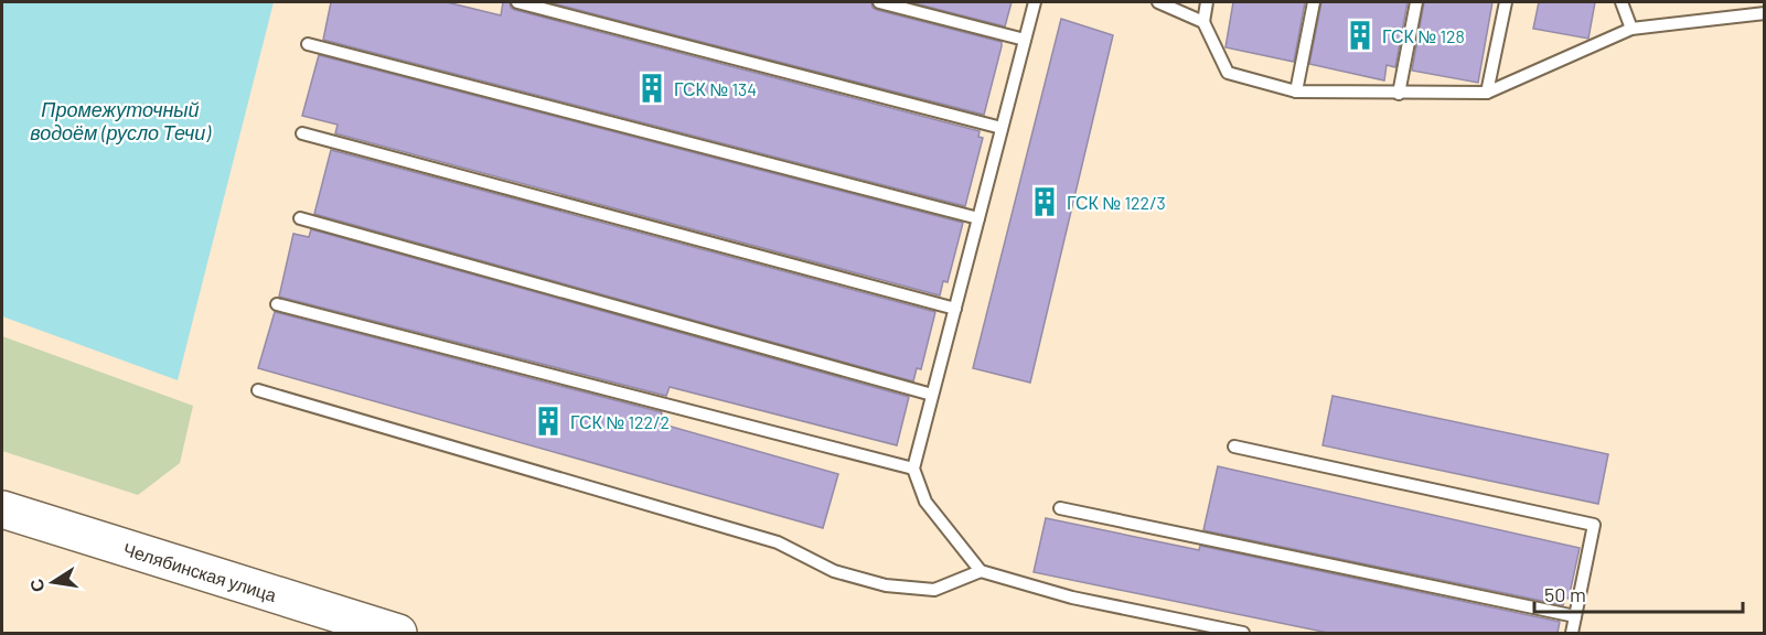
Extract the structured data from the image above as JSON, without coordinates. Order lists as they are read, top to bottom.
{
  "streets": {
    "main road": ["Челябинская улица"]
  },
  "water": ["Промежуточный водоём (русло Течи)"],
  "places": {
    "building": [
      "ГСК № 128",
      "ГСК № 134",
      "ГСК № 122/3",
      "ГСК № 122/2"
    ]
  },
  "scale_bar": "50 m",
  "north": "left"
}
